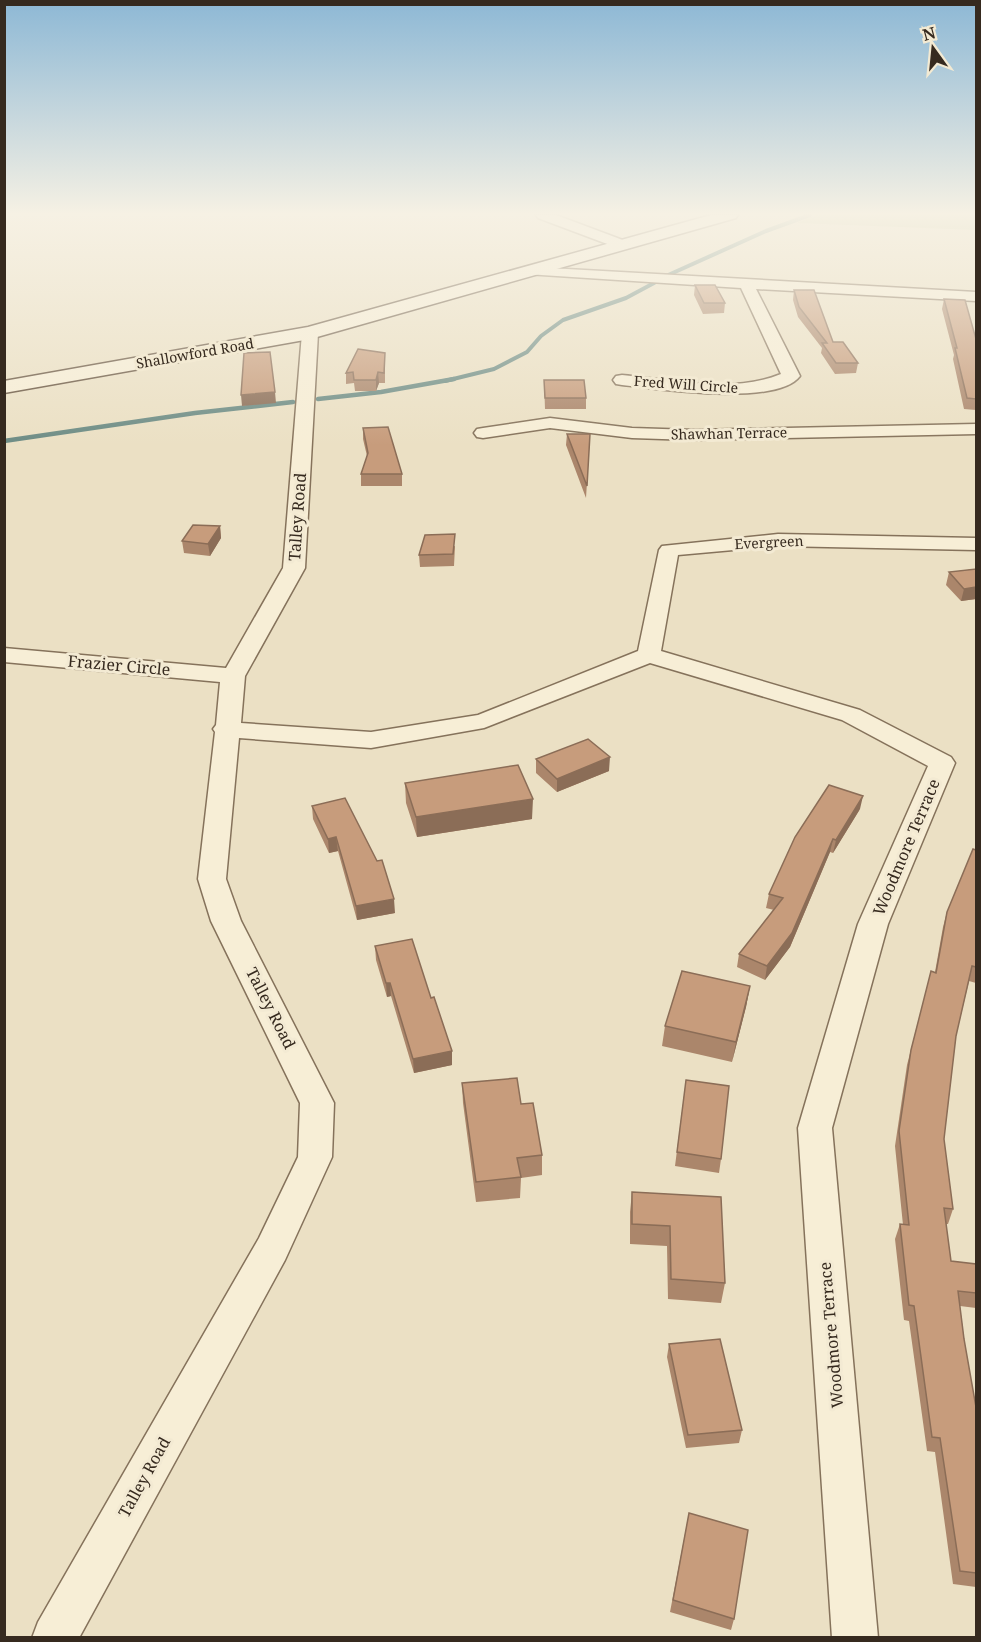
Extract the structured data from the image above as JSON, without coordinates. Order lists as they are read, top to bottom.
{
  "streets": {
    "street": [
      "Shallowford Road",
      "Fred Will Circle",
      "Shawhan Terrace",
      "Talley Road",
      "Evergreen",
      "Frazier Circle",
      "Woodmore Terrace"
    ]
  },
  "crossings": [
    ["Shallowford Road", "Talley Road"],
    ["Talley Road", "Frazier Circle"],
    ["Evergreen", "Woodmore Terrace"]
  ],
  "north": "top"
}
